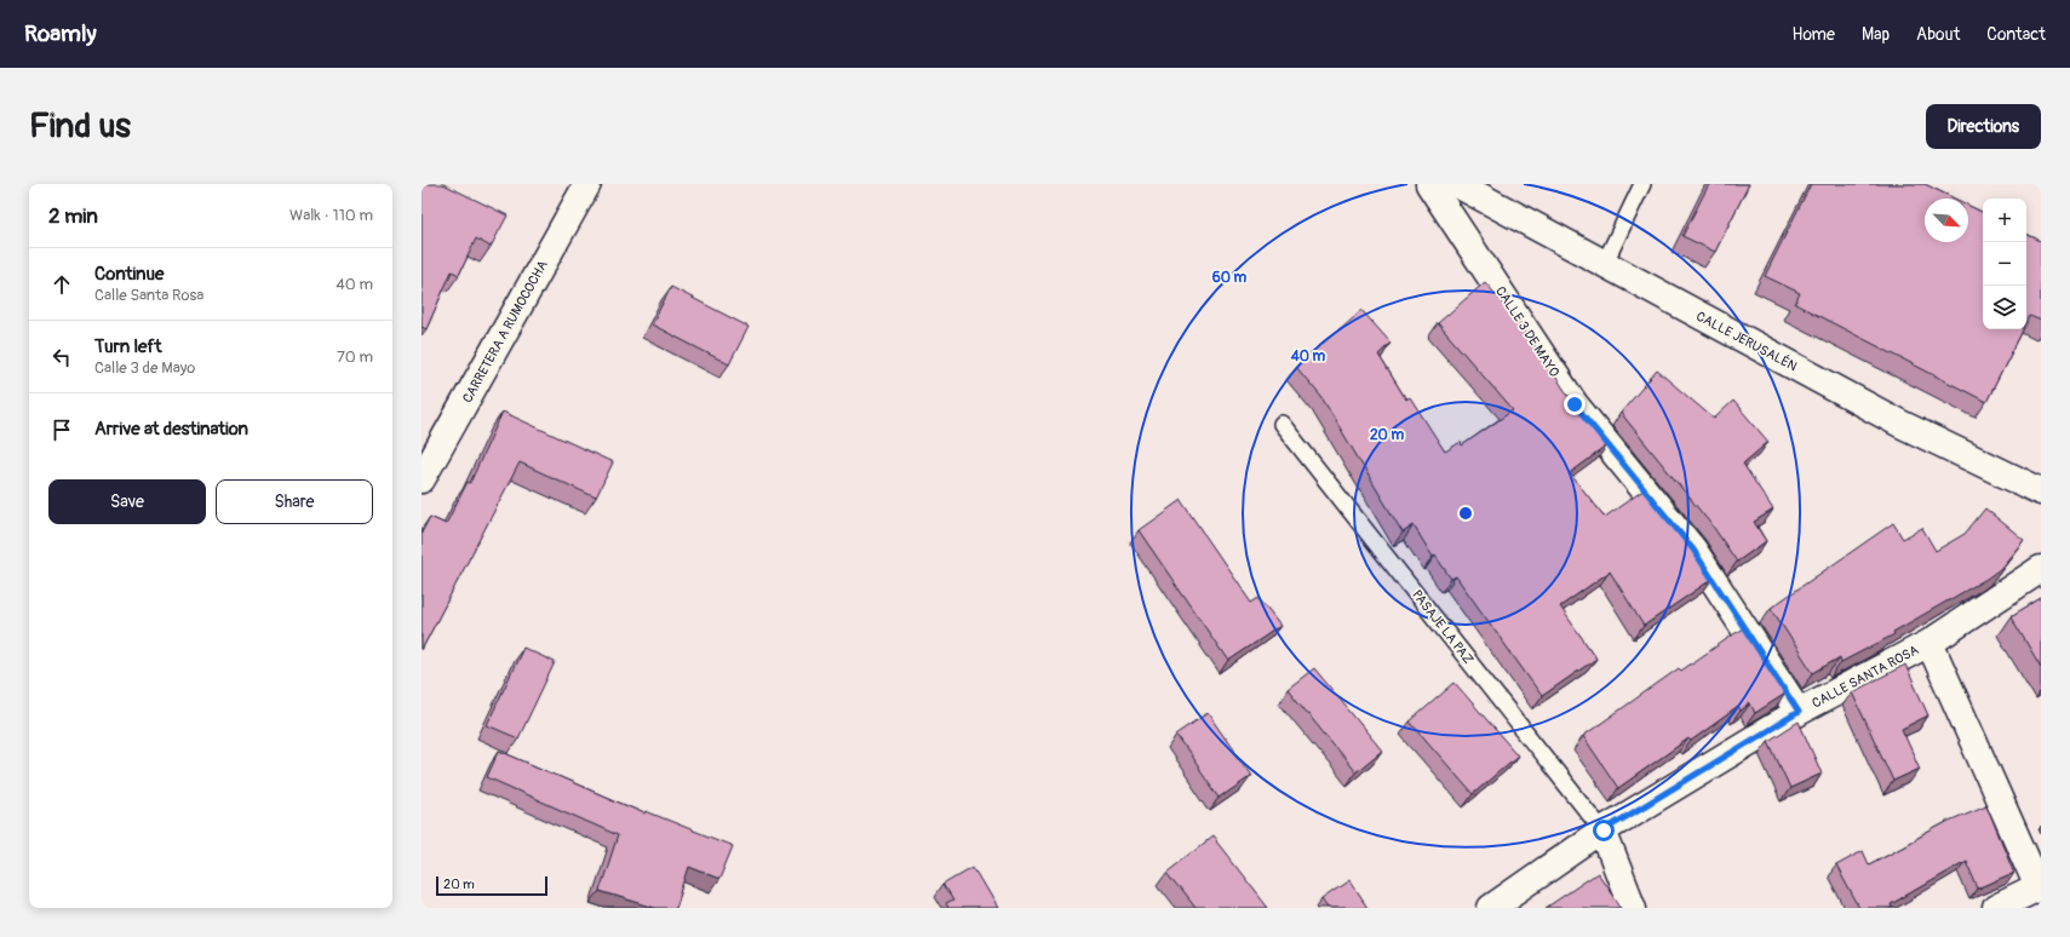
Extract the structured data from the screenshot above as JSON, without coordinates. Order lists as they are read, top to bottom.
{
  "streets": {
    "street": [
      "CARRETERA A RUMOCOCHA",
      "CALLE 3 DE MAYO",
      "CALLE JERUSALÉN",
      "CALLE SANTA ROSA"
    ],
    "lane": ["PASAJE LA PAZ"]
  },
  "crossings": [
    ["CALLE 3 DE MAYO", "CALLE SANTA ROSA"],
    ["PASAJE LA PAZ", "CALLE SANTA ROSA"]
  ],
  "scale_bar": "20 m",
  "north": "bottom right",
  "page": {
    "header": "Roamly",
    "nav": [
      "Home",
      "Map",
      "About",
      "Contact"
    ],
    "buttons": [
      "Directions",
      ["Save", "Share"]
    ],
    "title": "Find us",
    "heading": ["2 min", "Walk · 110 m"],
    "map_buttons": ["+", "−"],
    "list": [
      ["Continue", "Calle Santa Rosa", "40 m"],
      ["Turn left", "Calle 3 de Mayo", "70 m"],
      "Arrive at destination"
    ],
    "scale": "20 m"
  },
  "rings": ["60 m", "40 m", "20 m"]
}
